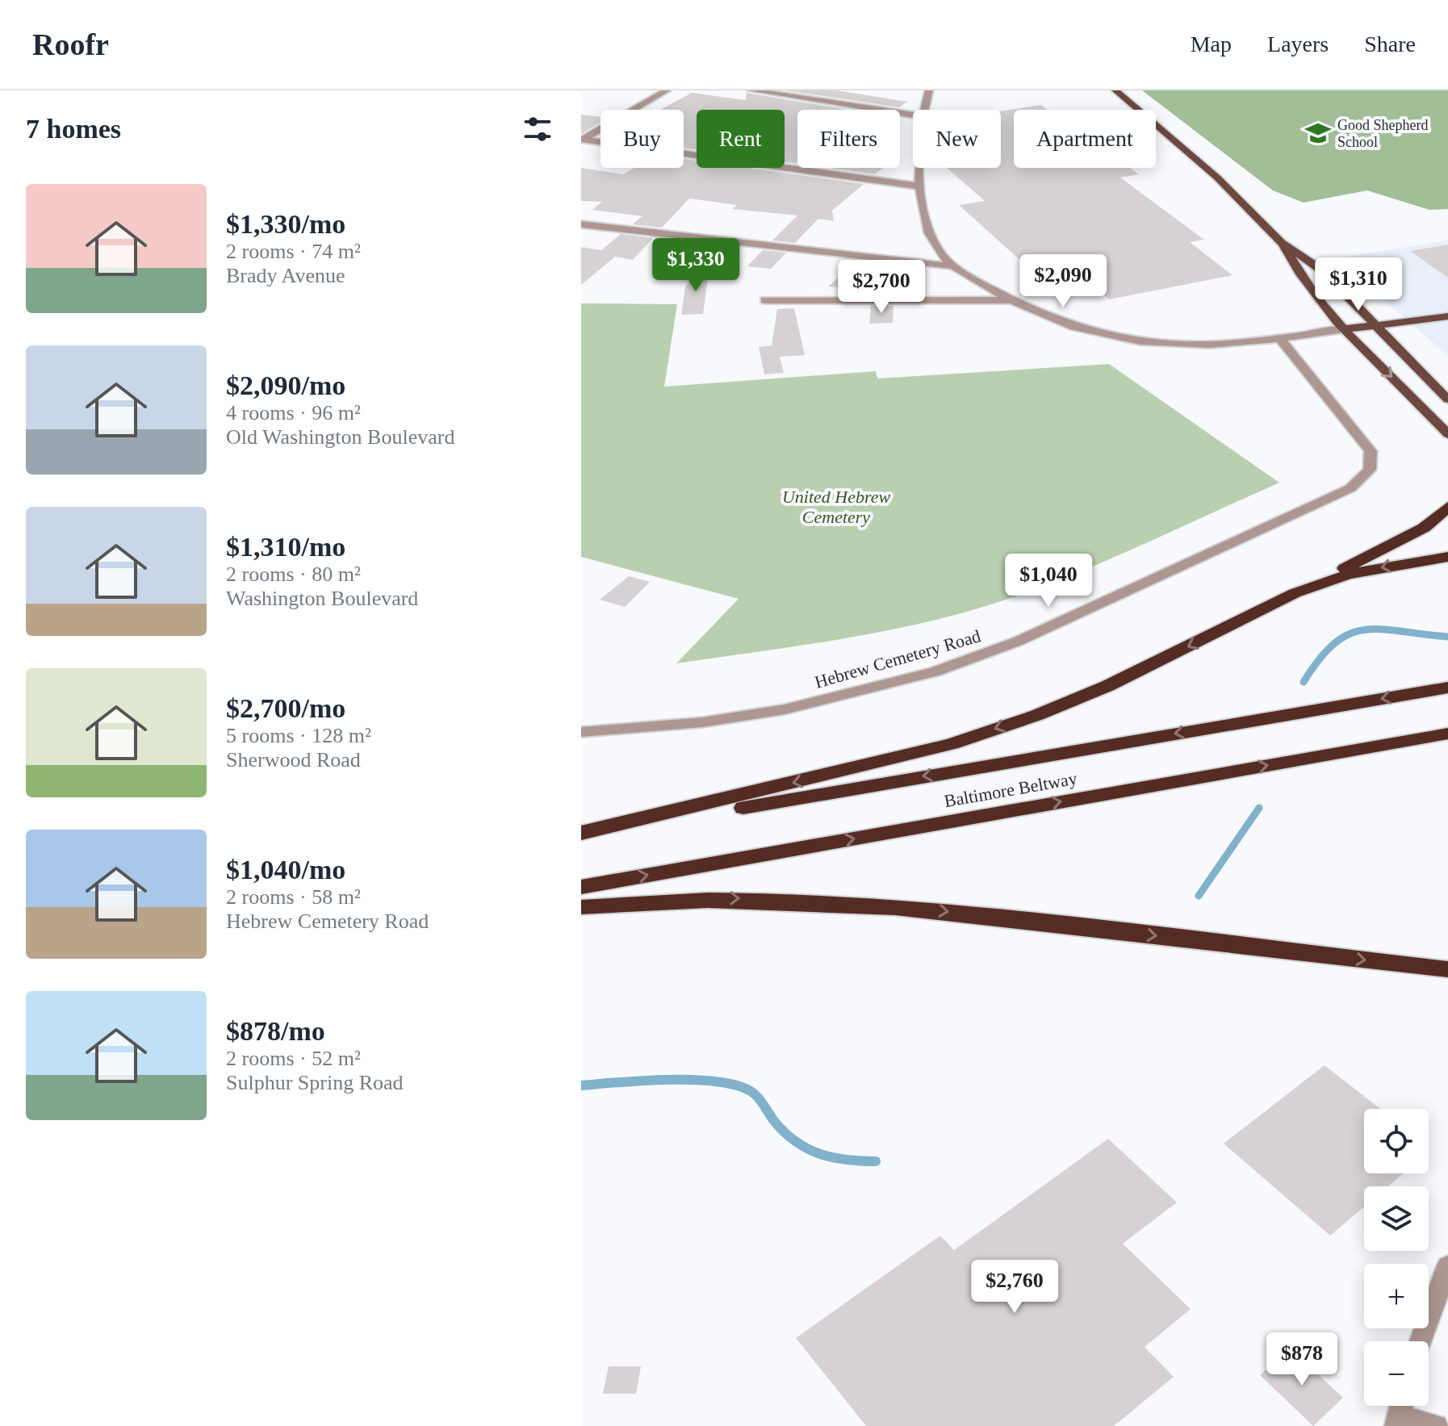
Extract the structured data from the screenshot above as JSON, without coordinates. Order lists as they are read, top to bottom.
{
  "streets": {
    "highway": ["Baltimore Beltway"],
    "street": ["Hebrew Cemetery Road"]
  },
  "parks": ["United Hebrew Cemetery"],
  "places": {
    "school or university": ["Good Shepherd School"]
  },
  "page": {
    "header": "Roofr",
    "nav": ["Map", "Layers", "Share"],
    "heading": "7 homes",
    "chip": [
      "Buy",
      "Rent",
      "Filters",
      "New",
      "Apartment"
    ],
    "list": [
      {
        "name": "$1,330/mo",
        "note": "2 rooms · 74 m² · Brady Avenue"
      },
      {
        "name": "$2,090/mo",
        "note": "4 rooms · 96 m² · Old Washington Boulevard"
      },
      {
        "name": "$1,310/mo",
        "note": "2 rooms · 80 m² · Washington Boulevard"
      },
      {
        "name": "$2,700/mo",
        "note": "5 rooms · 128 m² · Sherwood Road"
      },
      {
        "name": "$1,040/mo",
        "note": "2 rooms · 58 m² · Hebrew Cemetery Road"
      },
      {
        "name": "$878/mo",
        "note": "2 rooms · 52 m² · Sulphur Spring Road"
      }
    ],
    "price": [
      "$1,330",
      "$2,090",
      "$1,310",
      "$2,700",
      "$1,040",
      "$2,760",
      "$878"
    ],
    "map_buttons": ["+", "−"]
  }
}
